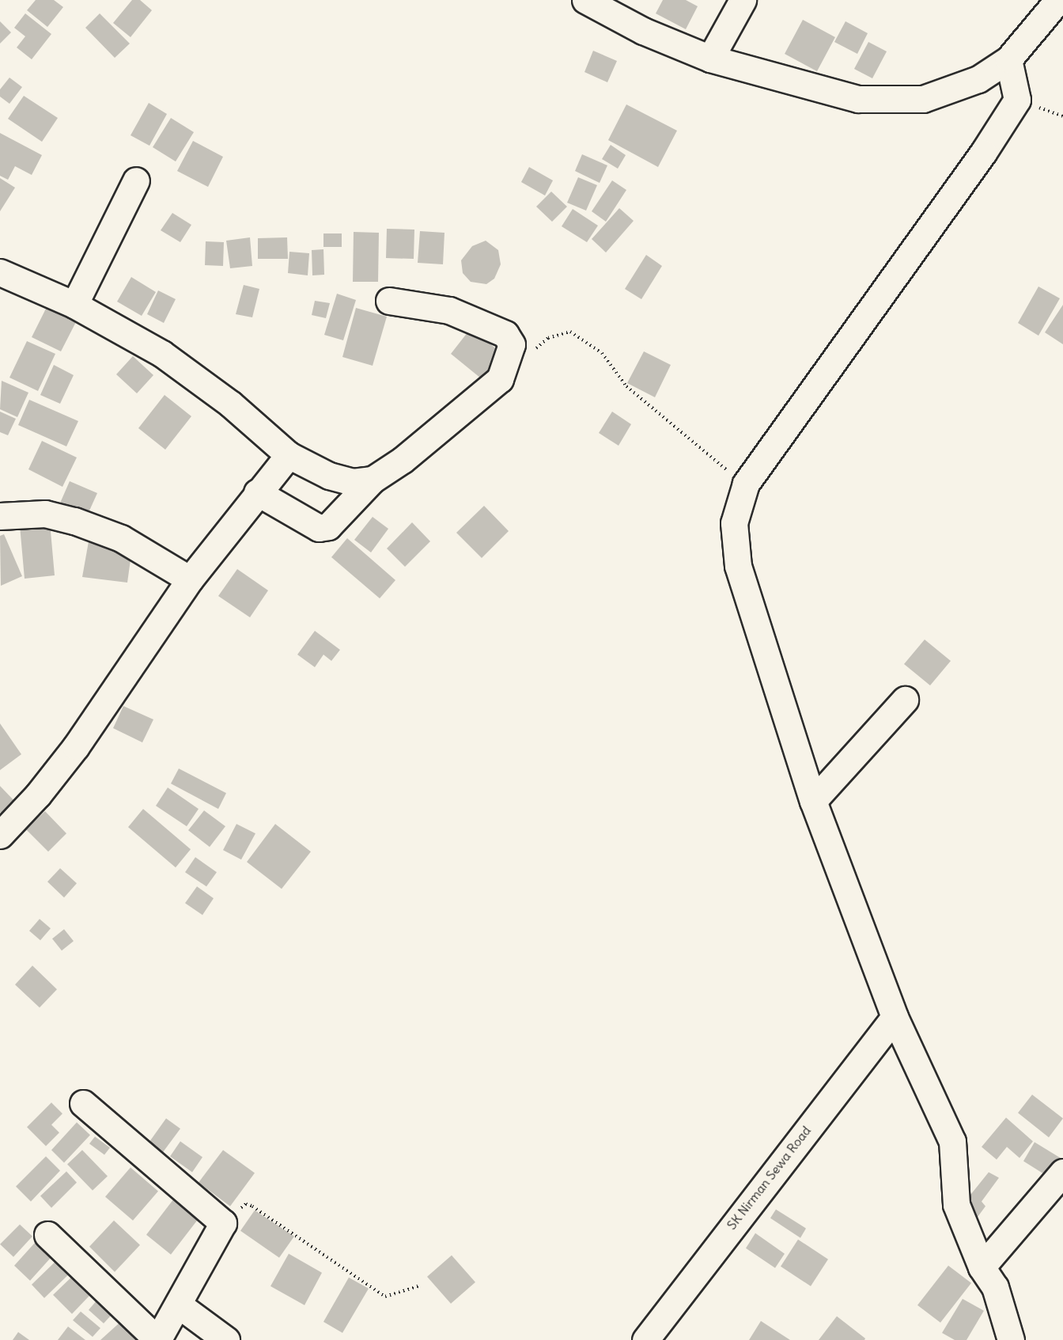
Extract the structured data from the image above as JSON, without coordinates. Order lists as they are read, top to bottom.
{
  "streets": {
    "street": ["SK Nirman Sewa Road"]
  }
}
